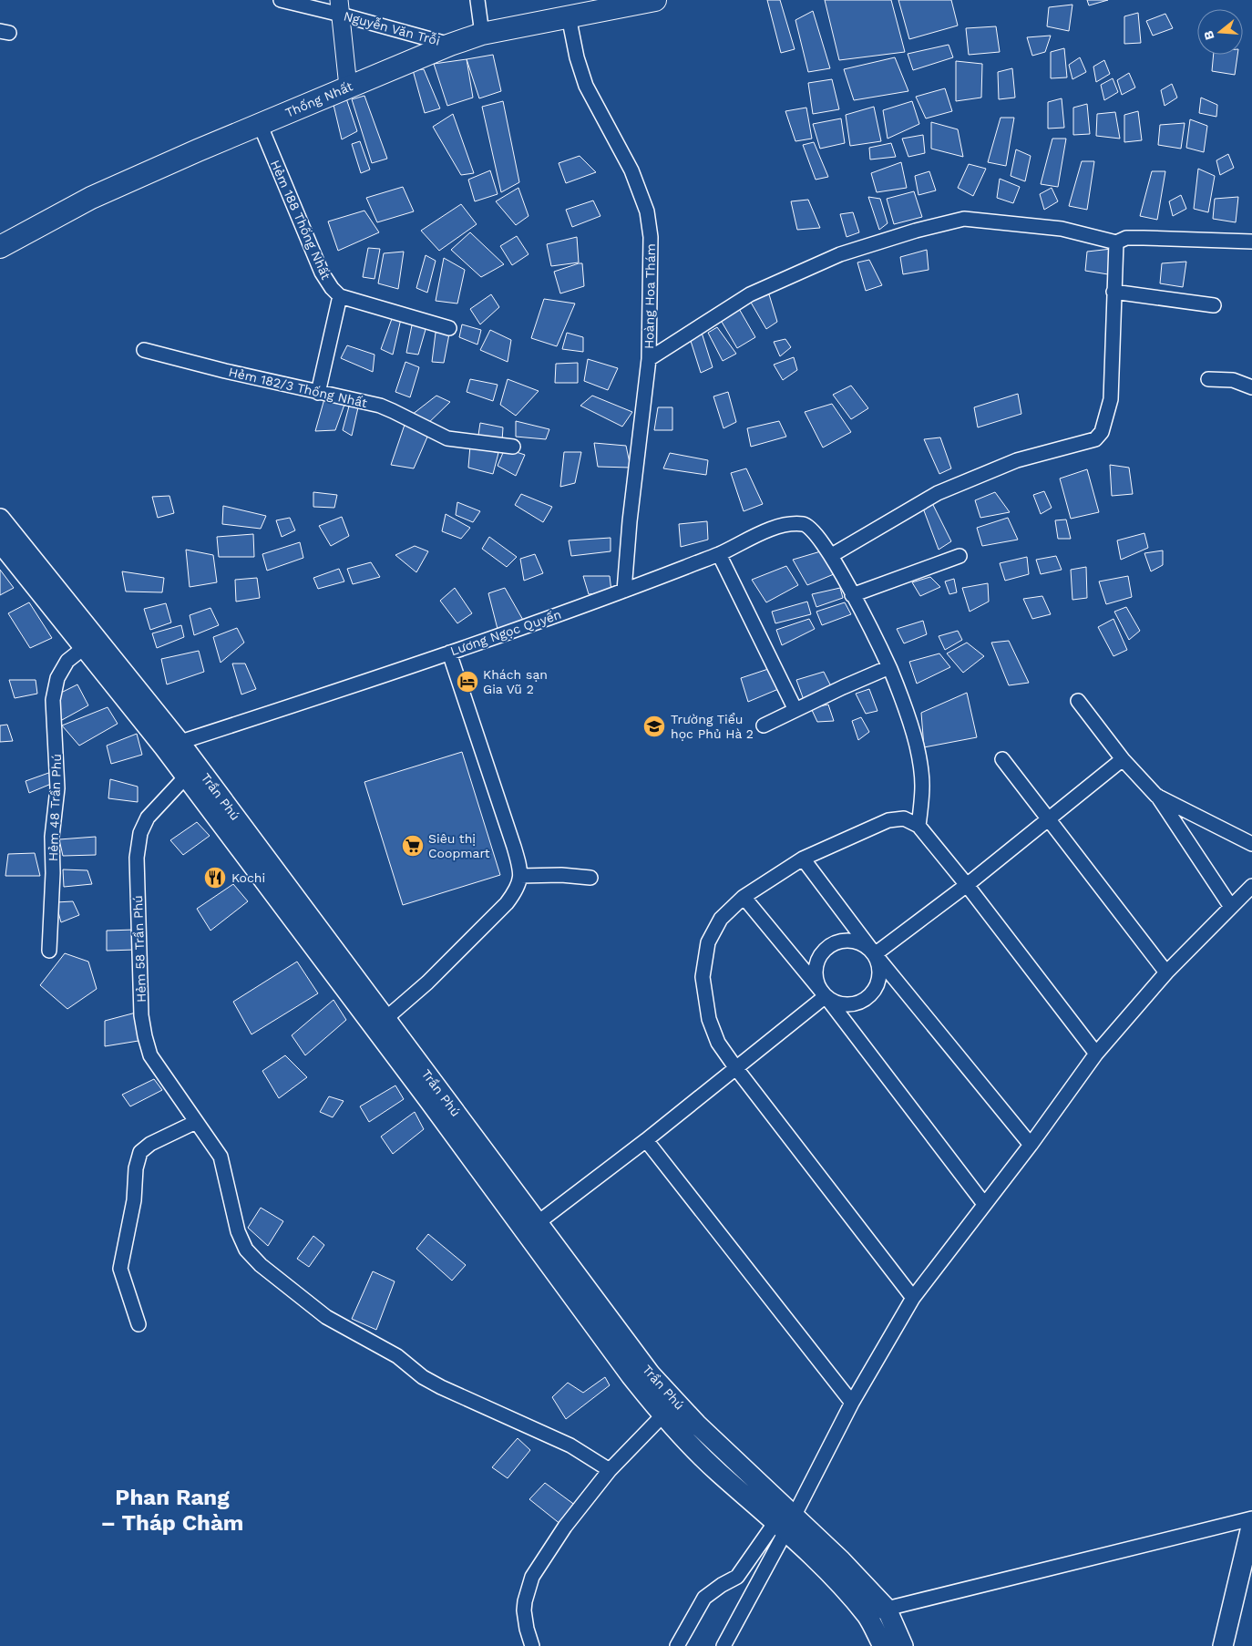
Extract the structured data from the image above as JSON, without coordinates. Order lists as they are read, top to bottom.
{
  "streets": {
    "main road": ["Thống Nhất", "Trần Phú"],
    "street": [
      "Nguyễn Văn Trỗi",
      "Hẻm 188 Thống Nhất",
      "Hoàng Hoa Thám",
      "Hẻm 182/3 Thống Nhất",
      "Lương Ngọc Quyến",
      "Hẻm 48 Trần Phú",
      "Hẻm 58 Trần Phú"
    ]
  },
  "crossings": [
    ["Nguyễn Văn Trỗi", "Thống Nhất"],
    ["Thống Nhất", "Hẻm 188 Thống Nhất"],
    ["Thống Nhất", "Hoàng Hoa Thám"],
    ["Hoàng Hoa Thám", "Lương Ngọc Quyến"],
    ["Lương Ngọc Quyến", "Trần Phú"],
    ["Trần Phú", "Hẻm 48 Trần Phú"],
    ["Trần Phú", "Hẻm 58 Trần Phú"]
  ],
  "districts": ["Phan Rang – Tháp Chàm"],
  "places": {
    "hotel": ["Khách sạn Gia Vũ 2"],
    "school or university": ["Trường Tiểu học Phủ Hà 2"],
    "supermarket": ["Siêu thị Coopmart"],
    "restaurant": ["Kochi"]
  },
  "north": "left"
}
